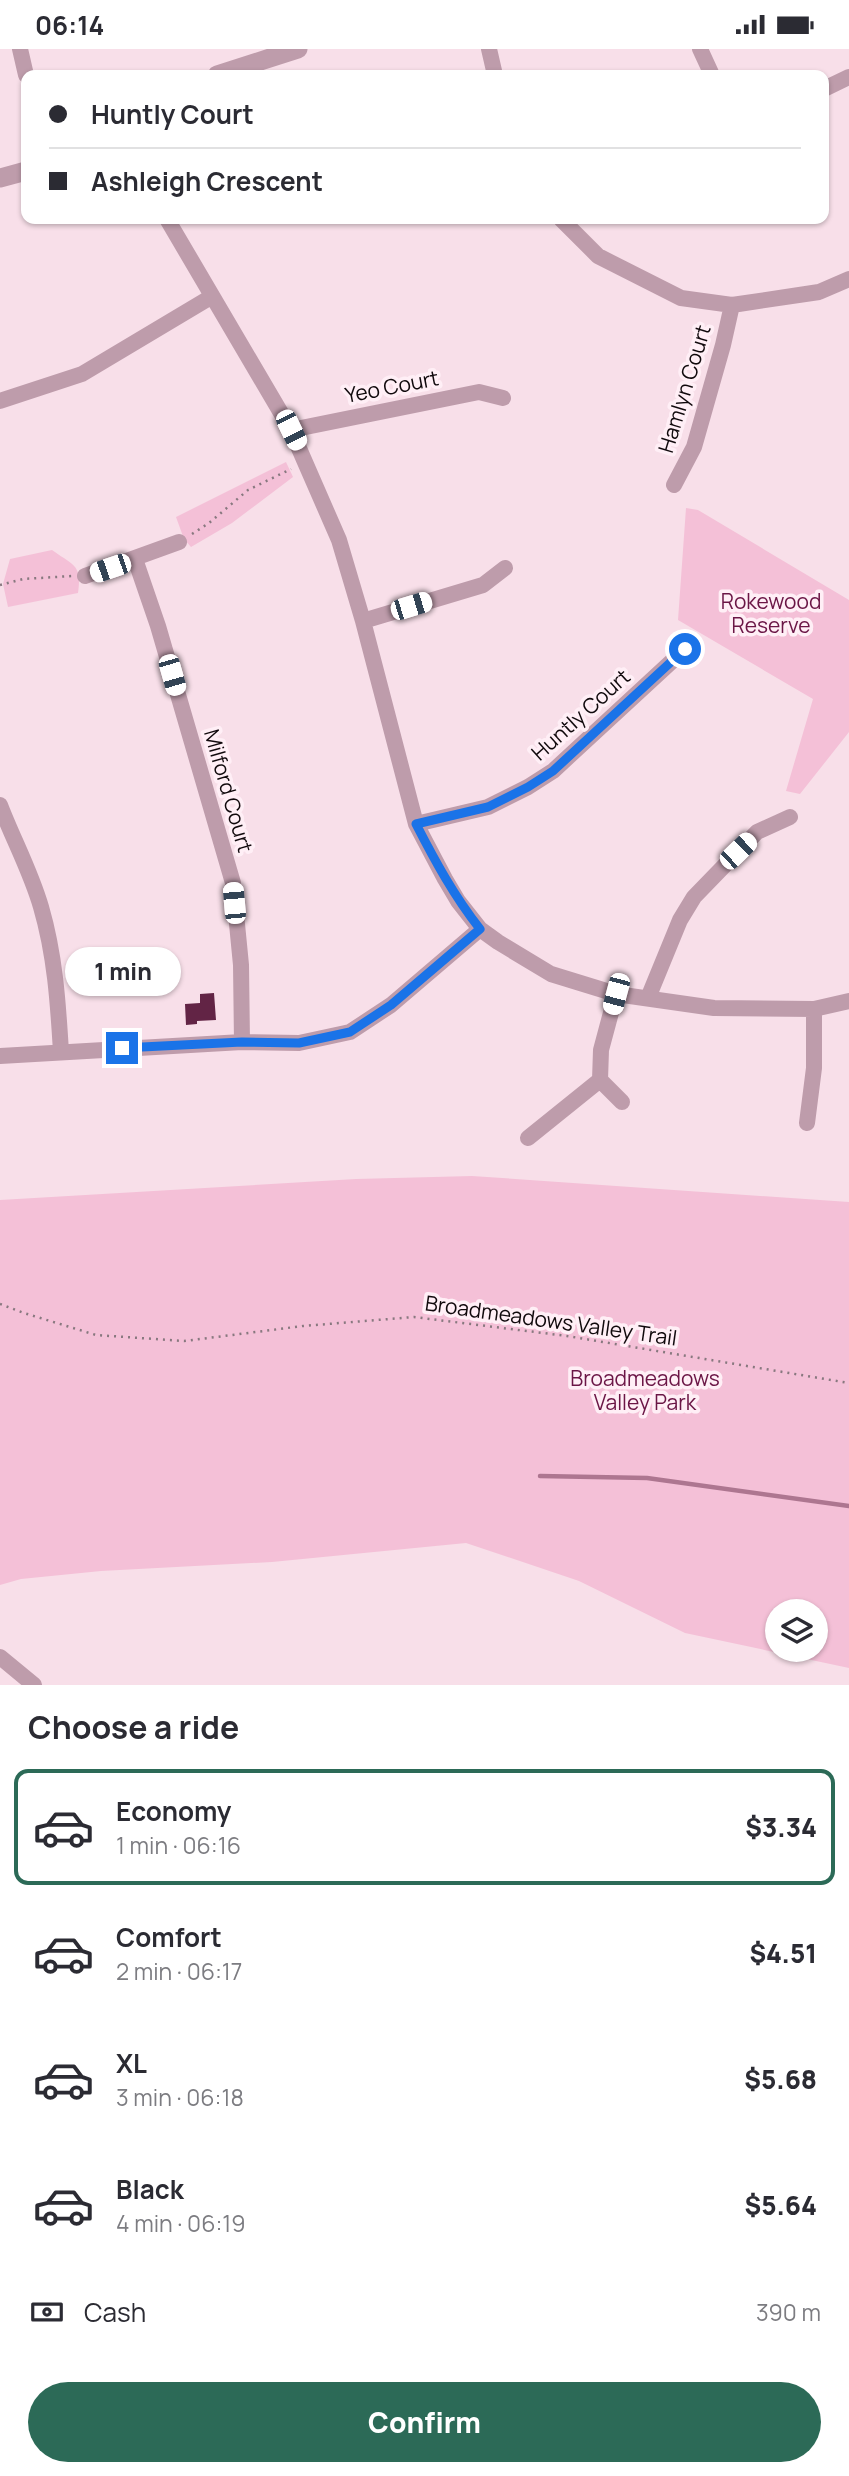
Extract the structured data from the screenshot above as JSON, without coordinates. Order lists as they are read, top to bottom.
{
  "streets": {
    "street": [
      "Yeo Court",
      "Hamlyn Court",
      "Huntly Court",
      "Milford Court"
    ],
    "path": ["Broadmeadows Valley Trail"]
  },
  "parks": ["Rokewood Reserve", "Broadmeadows Valley Park"],
  "page": {
    "status": "06:14",
    "banner": ["Huntly Court", "Ashleigh Crescent"],
    "bubble": "1 min",
    "heading": "Choose a ride",
    "list": [
      {
        "name": "Economy",
        "note": "1 min · 06:16",
        "value": "$3.34"
      },
      {
        "name": "Comfort",
        "note": "2 min · 06:17",
        "value": "$4.51"
      },
      {
        "name": "XL",
        "note": "3 min · 06:18",
        "value": "$5.68"
      },
      {
        "name": "Black",
        "note": "4 min · 06:19",
        "value": "$5.64"
      }
    ],
    "pay": ["Cash", "390 m"],
    "buttons": "Confirm"
  }
}
